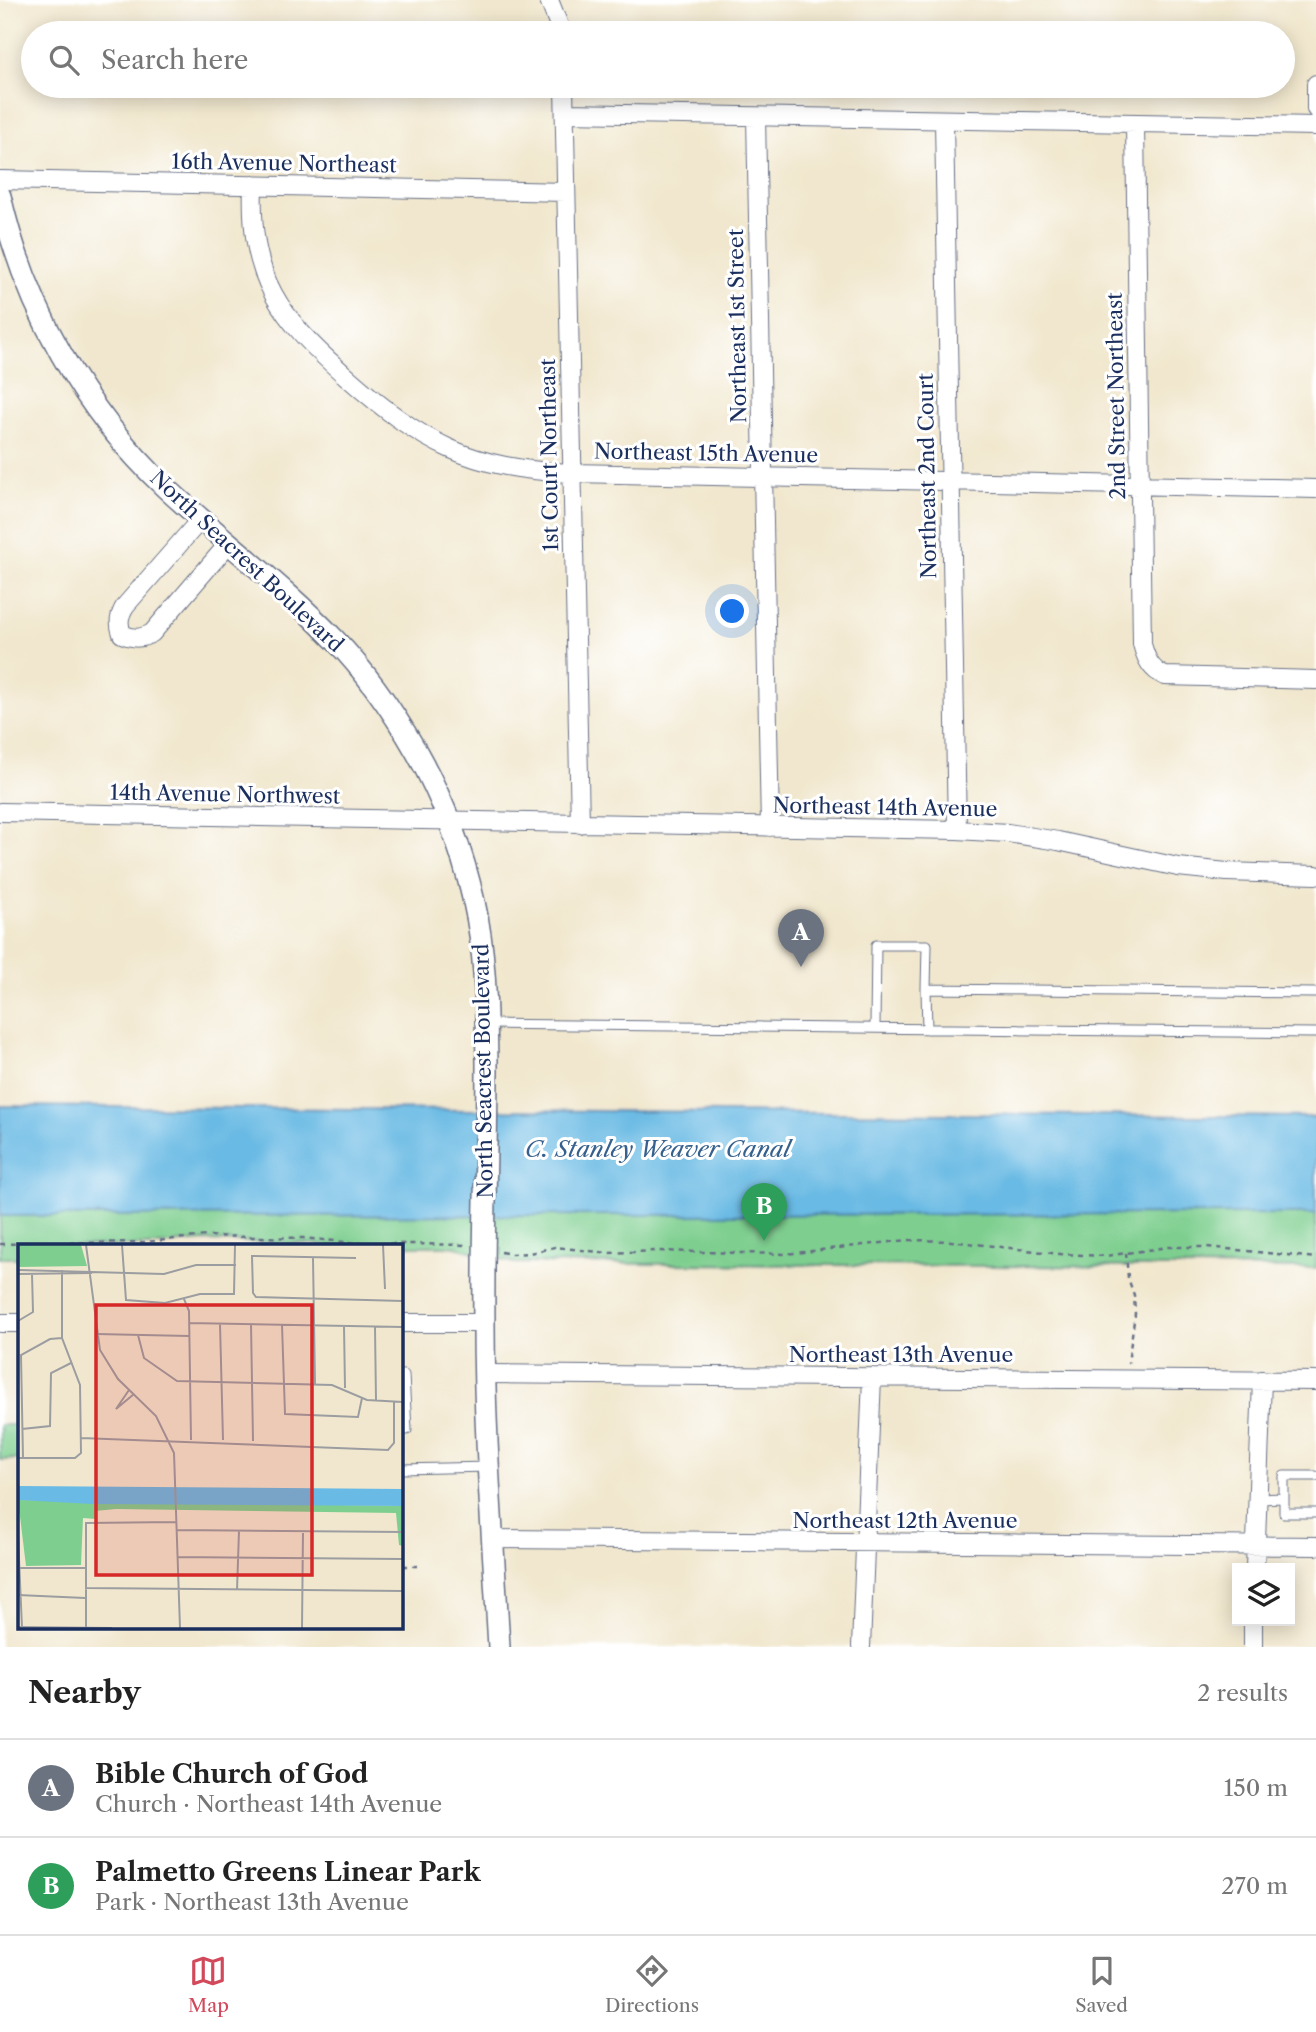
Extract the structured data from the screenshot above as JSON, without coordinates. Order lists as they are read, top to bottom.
{
  "streets": {
    "street": [
      "16th Avenue Northeast",
      "Northeast 1st Street",
      "2nd Street Northeast",
      "Northeast 15th Avenue",
      "1st Court Northeast",
      "Northeast 2nd Court",
      "North Seacrest Boulevard",
      "14th Avenue Northwest",
      "Northeast 14th Avenue",
      "Northeast 13th Avenue",
      "Northeast 12th Avenue"
    ]
  },
  "crossings": [
    ["16th Avenue Northeast", "Northeast 15th Avenue"],
    ["16th Avenue Northeast", "1st Court Northeast"],
    ["Northeast 1st Street", "Northeast 15th Avenue"],
    ["Northeast 1st Street", "Northeast 14th Avenue"],
    ["2nd Street Northeast", "Northeast 15th Avenue"],
    ["Northeast 15th Avenue", "1st Court Northeast"],
    ["Northeast 15th Avenue", "Northeast 2nd Court"],
    ["1st Court Northeast", "Northeast 14th Avenue"],
    ["Northeast 2nd Court", "Northeast 14th Avenue"],
    ["North Seacrest Boulevard", "14th Avenue Northwest"],
    ["North Seacrest Boulevard", "Northeast 14th Avenue"],
    ["North Seacrest Boulevard", "Northeast 13th Avenue"],
    ["North Seacrest Boulevard", "Northeast 12th Avenue"],
    ["14th Avenue Northwest", "Northeast 14th Avenue"]
  ],
  "water": ["C. Stanley Weaver Canal"],
  "page": {
    "search": "Search here",
    "pins": ["A", "B"],
    "heading": ["Nearby", "2 results"],
    "list": [
      {
        "mark": "A",
        "name": "Bible Church of God",
        "note": "Church · Northeast 14th Avenue",
        "value": "150 m"
      },
      {
        "mark": "B",
        "name": "Palmetto Greens Linear Park",
        "note": "Park · Northeast 13th Avenue",
        "value": "270 m"
      }
    ],
    "nav": ["Map", "Directions", "Saved"]
  }
}
